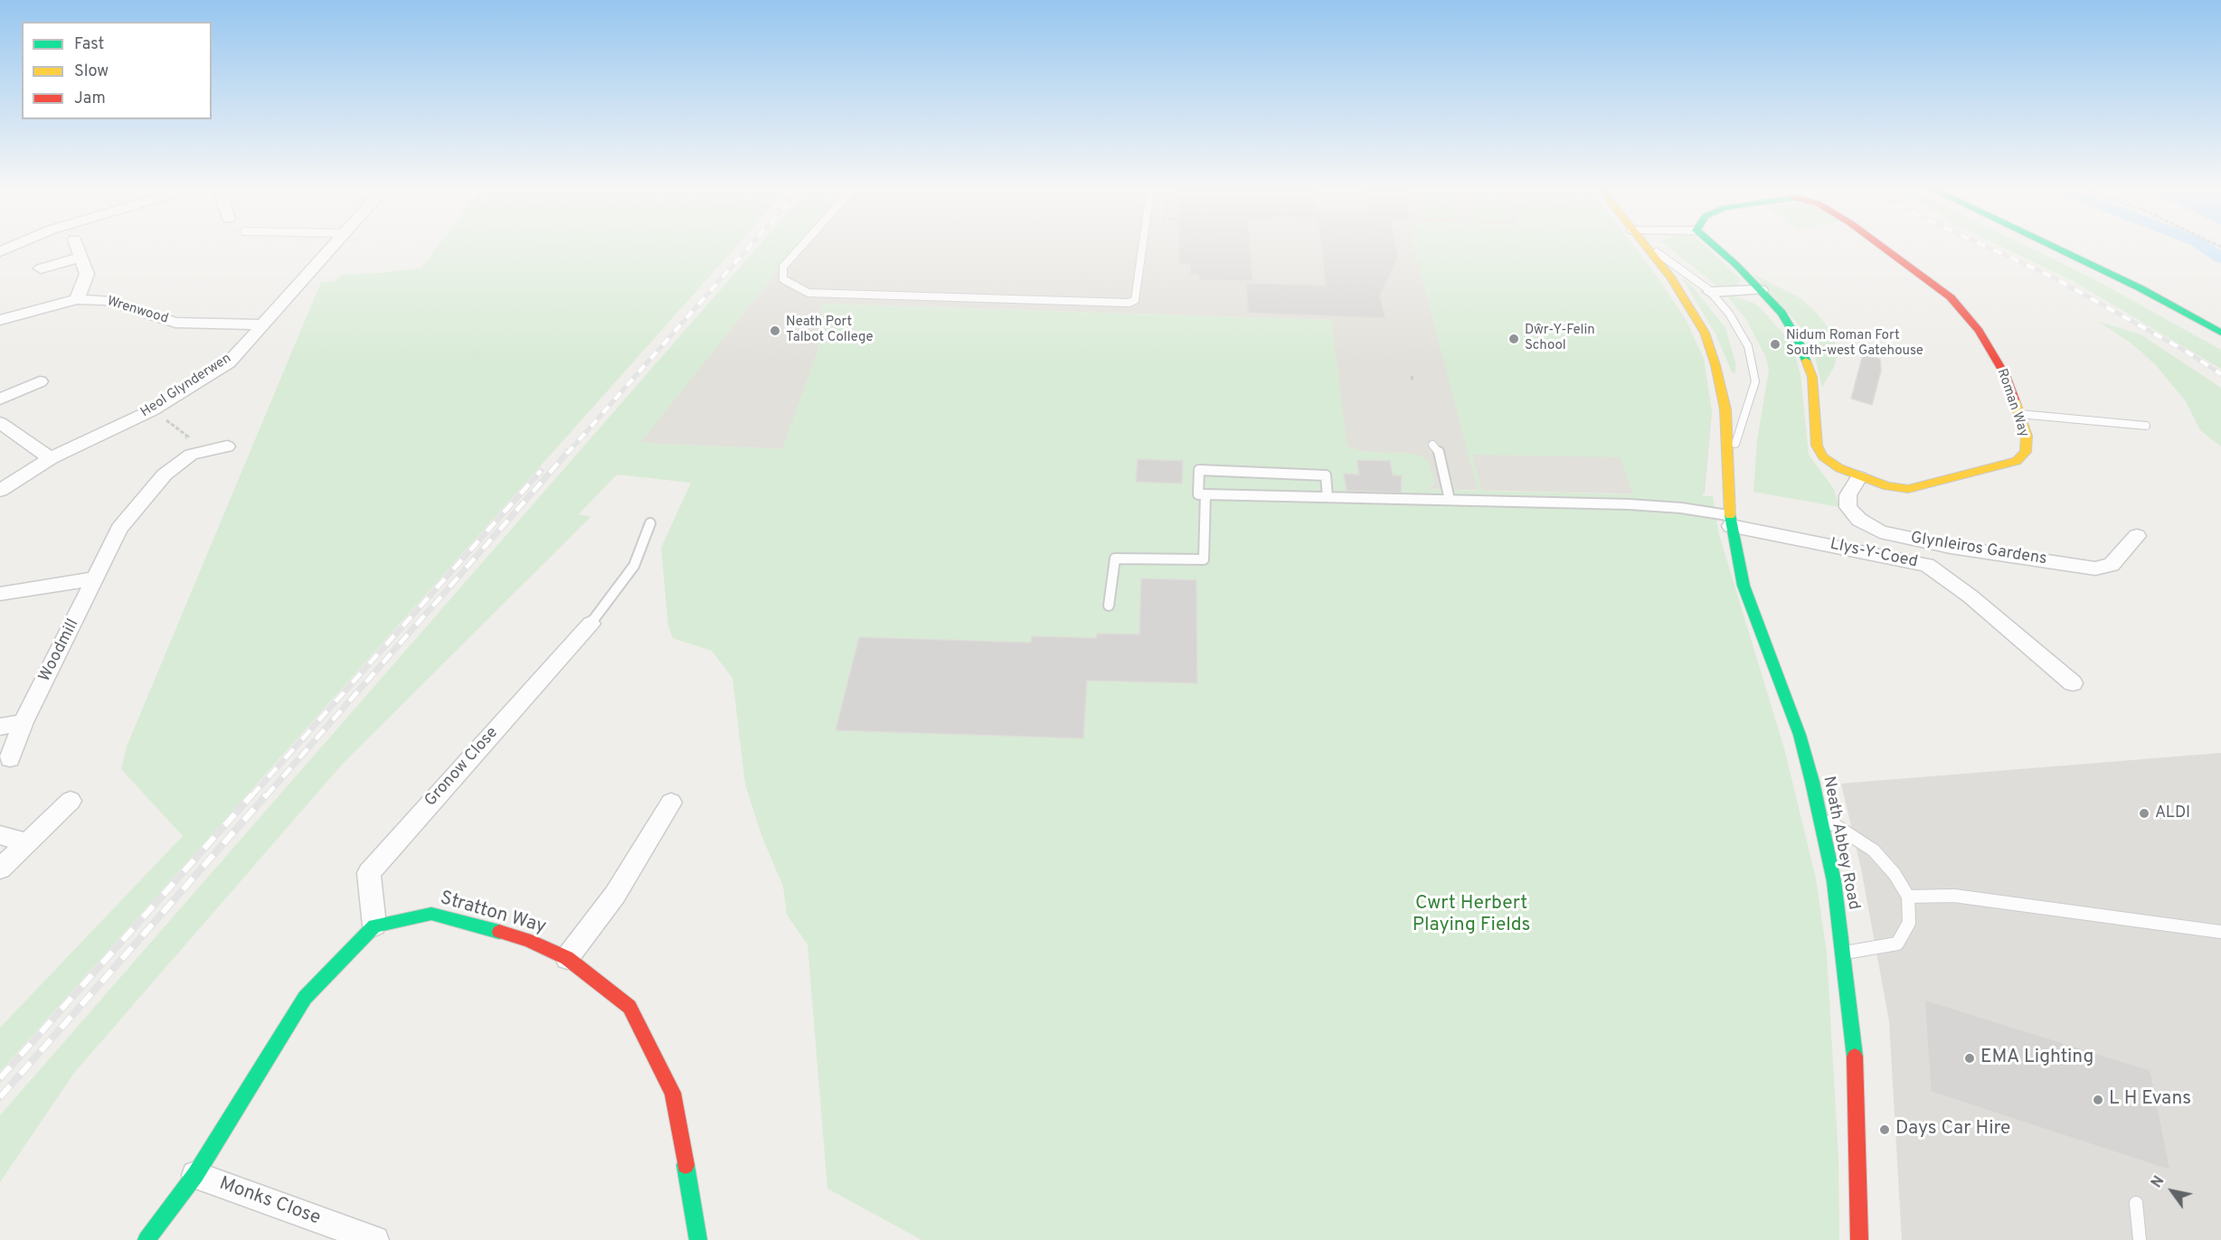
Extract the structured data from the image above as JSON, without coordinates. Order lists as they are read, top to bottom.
{
  "streets": {
    "main road": ["Roman Way", "Neath Abbey Road", "Stratton Way"],
    "street": [
      "Wrenwood",
      "Heol Glynderwen",
      "Glynleiros Gardens",
      "Llys-Y-Coed",
      "Woodmill",
      "Gronow Close",
      "Monks Close"
    ]
  },
  "crossings": [
    ["Wrenwood", "Heol Glynderwen"],
    ["Roman Way", "Glynleiros Gardens"],
    ["Llys-Y-Coed", "Neath Abbey Road"],
    ["Gronow Close", "Stratton Way"]
  ],
  "parks": ["Cwrt Herbert Playing Fields"],
  "places": [
    "Neath Port Talbot College",
    "Dŵr-Y-Felin School",
    "Nidum Roman Fort South-west Gatehouse",
    "ALDI",
    "EMA Lighting",
    "L H Evans",
    "Days Car Hire"
  ],
  "legend": ["Fast", "Slow", "Jam"],
  "north": "top left"
}
